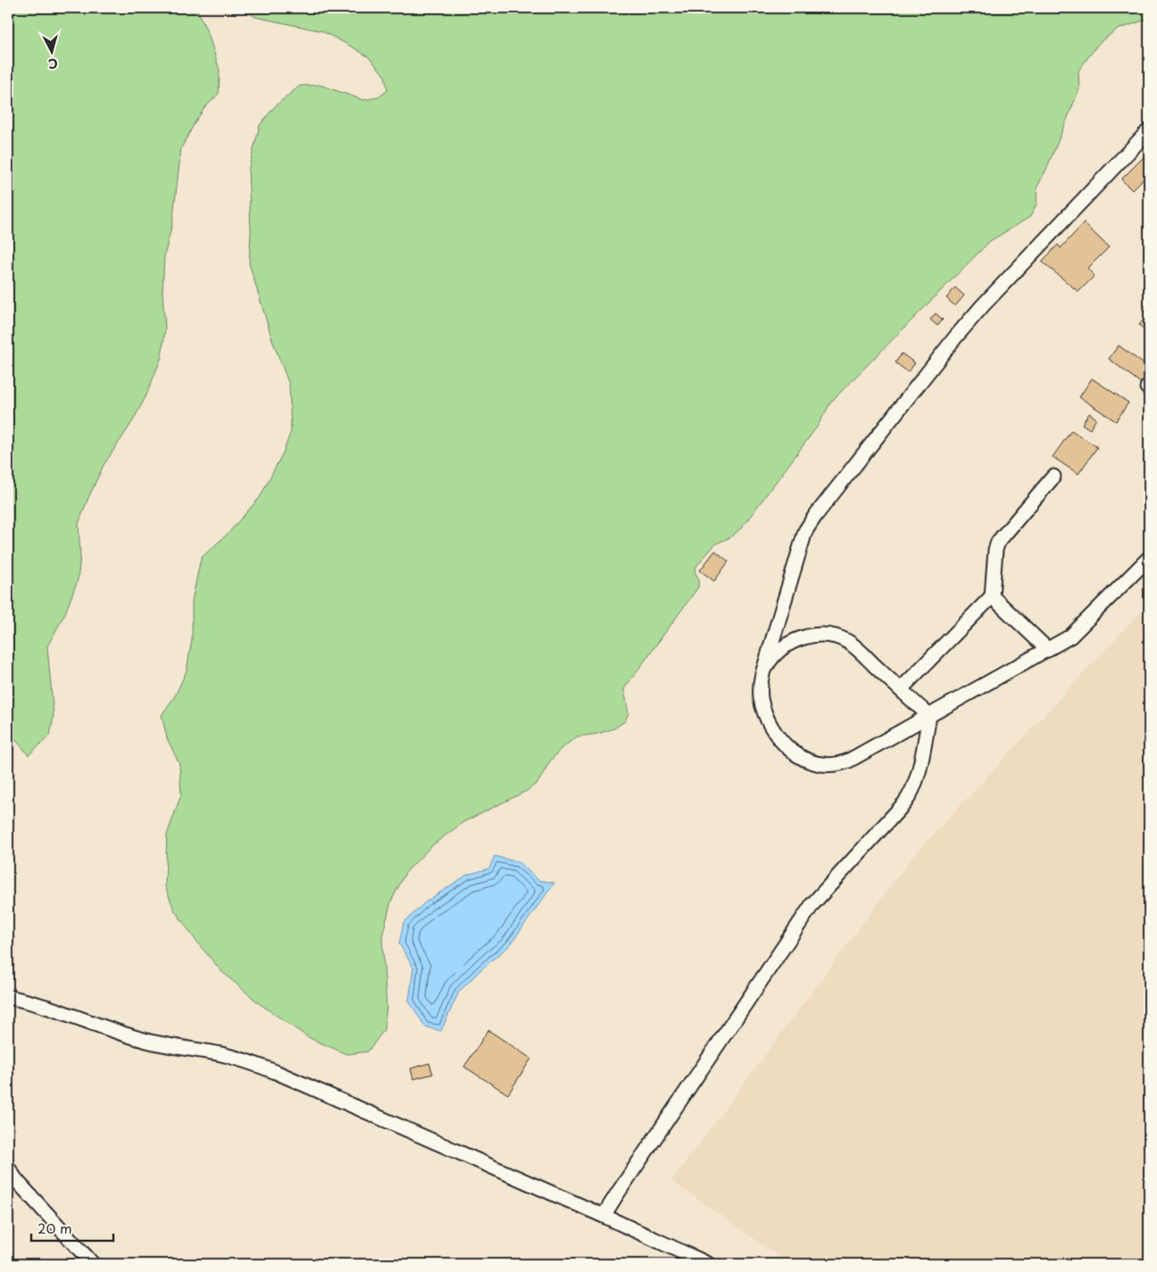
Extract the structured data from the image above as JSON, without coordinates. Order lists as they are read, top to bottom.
{
  "scale_bar": "20 m",
  "north": "bottom"
}
